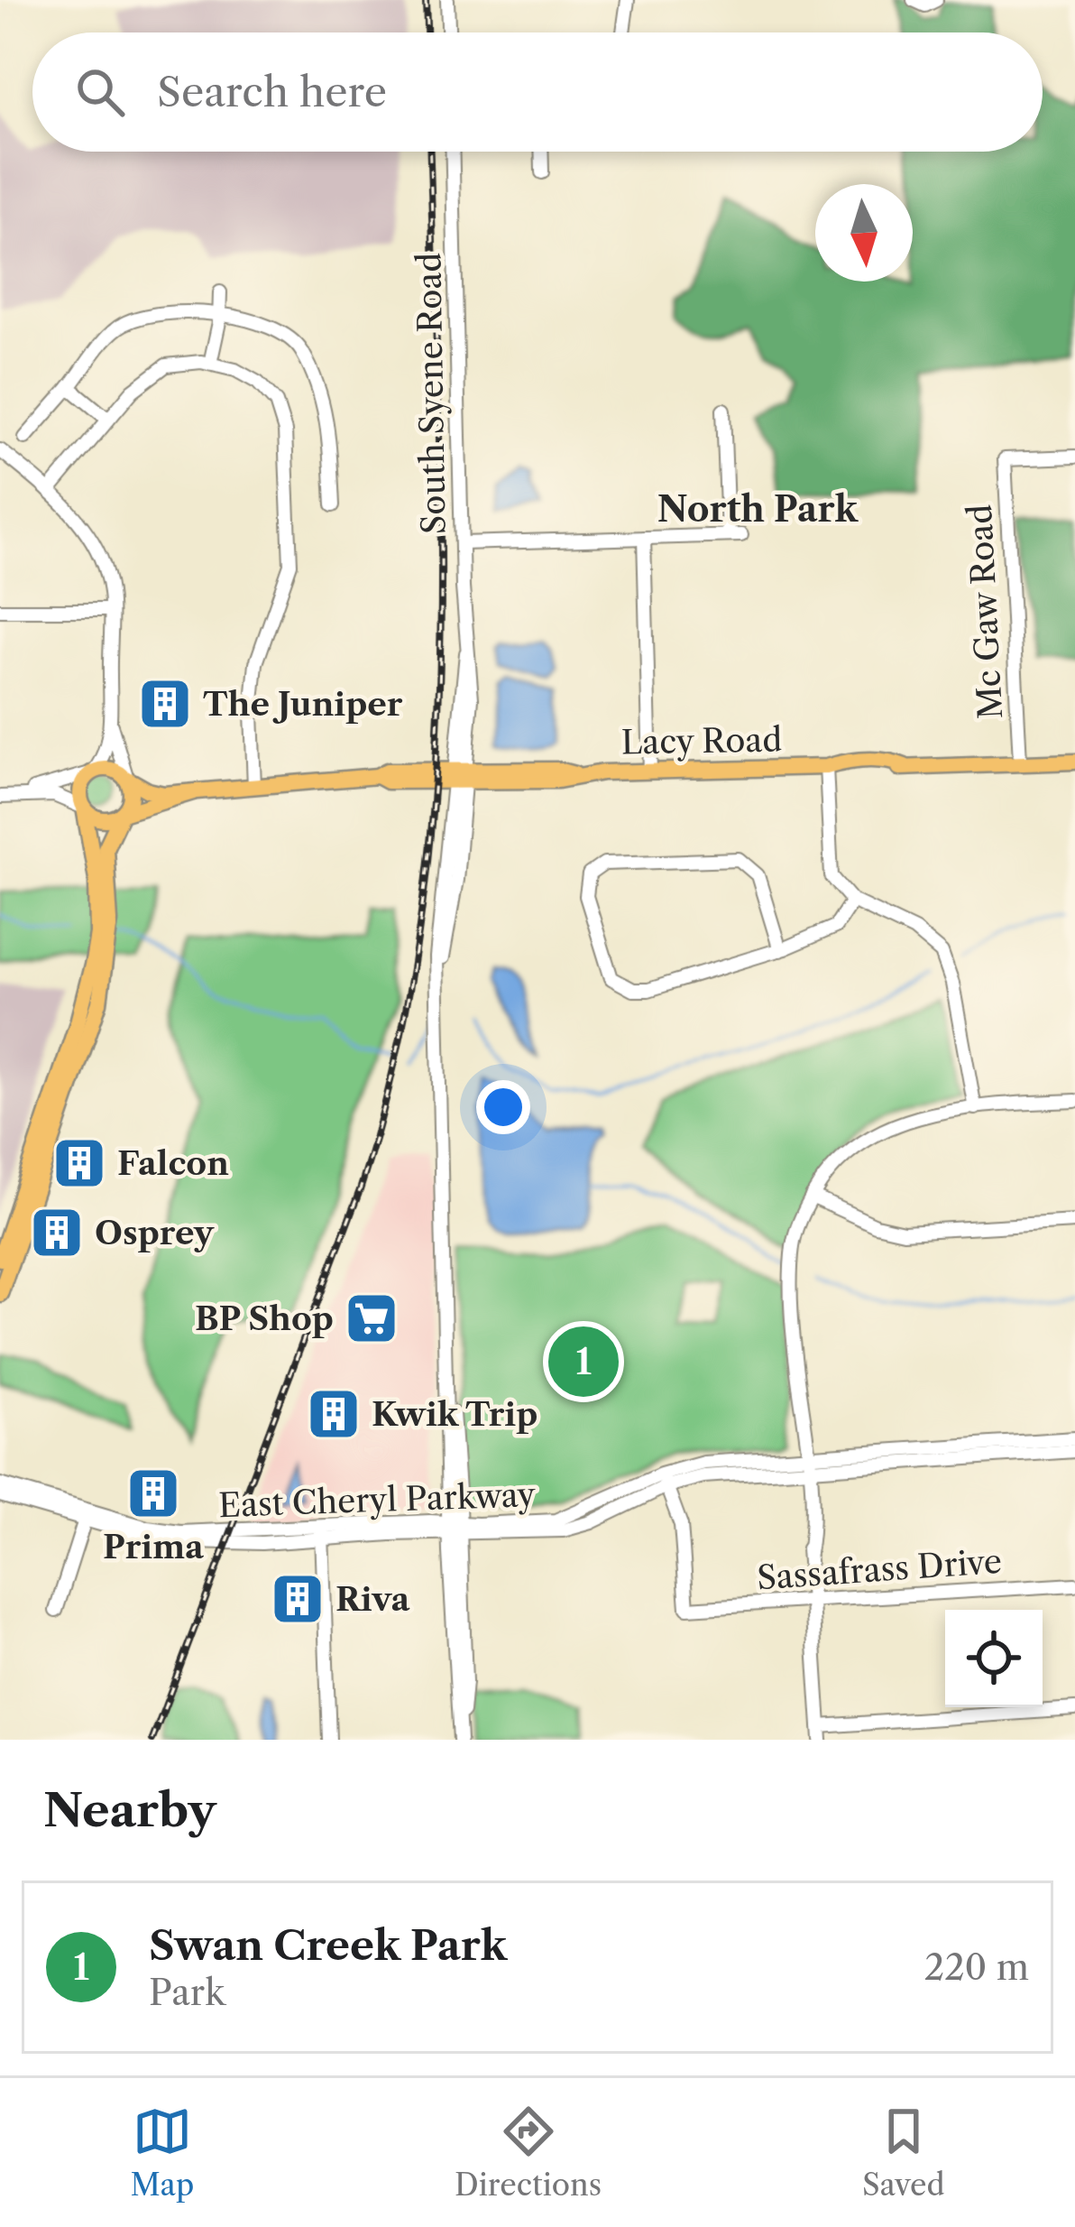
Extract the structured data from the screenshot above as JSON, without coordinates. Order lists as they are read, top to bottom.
{
  "streets": {
    "main road": ["Lacy Road"],
    "street": [
      "South Syene Road",
      "Mc Gaw Road",
      "East Cheryl Parkway",
      "Sassafrass Drive"
    ]
  },
  "crossings": [
    ["South Syene Road", "Lacy Road"],
    ["South Syene Road", "East Cheryl Parkway"],
    ["Mc Gaw Road", "Lacy Road"],
    ["East Cheryl Parkway", "Sassafrass Drive"]
  ],
  "districts": ["North Park"],
  "places": {
    "building": [
      "The Juniper",
      "Falcon",
      "Osprey",
      "Kwik Trip",
      "Prima",
      "Riva"
    ],
    "supermarket": ["BP Shop"]
  },
  "north": "bottom",
  "page": {
    "search": "Search here",
    "pins": "1",
    "heading": "Nearby",
    "list": [
      {
        "mark": "1",
        "name": "Swan Creek Park",
        "note": "Park",
        "value": "220 m"
      }
    ],
    "nav": ["Map", "Directions", "Saved"]
  }
}
